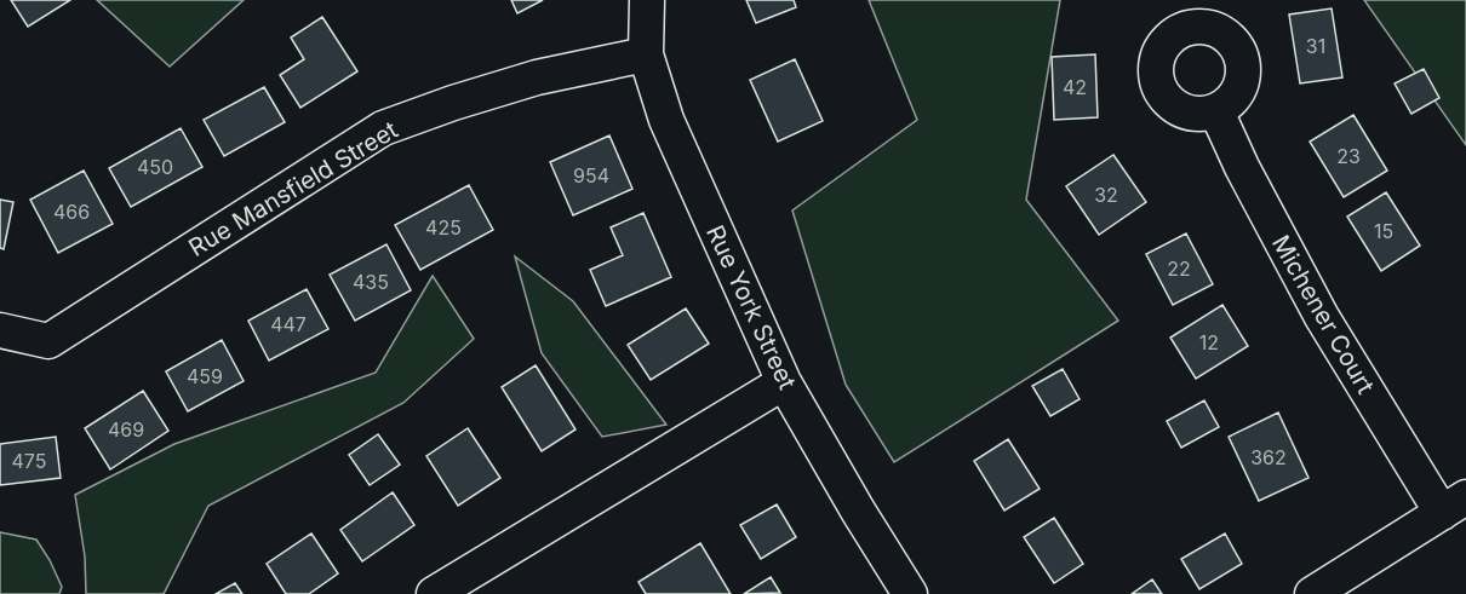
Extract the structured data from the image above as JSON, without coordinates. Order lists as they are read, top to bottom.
{
  "streets": {
    "street": ["Rue Mansfield Street", "Rue York Street", "Michener Court"]
  },
  "crossings": [
    ["Rue Mansfield Street", "Rue York Street"]
  ],
  "house_numbers": [
    "31",
    "42",
    "23",
    "450",
    "954",
    "32",
    "466",
    "425",
    "15",
    "22",
    "435",
    "447",
    "12",
    "459",
    "469",
    "362",
    "475"
  ]
}
